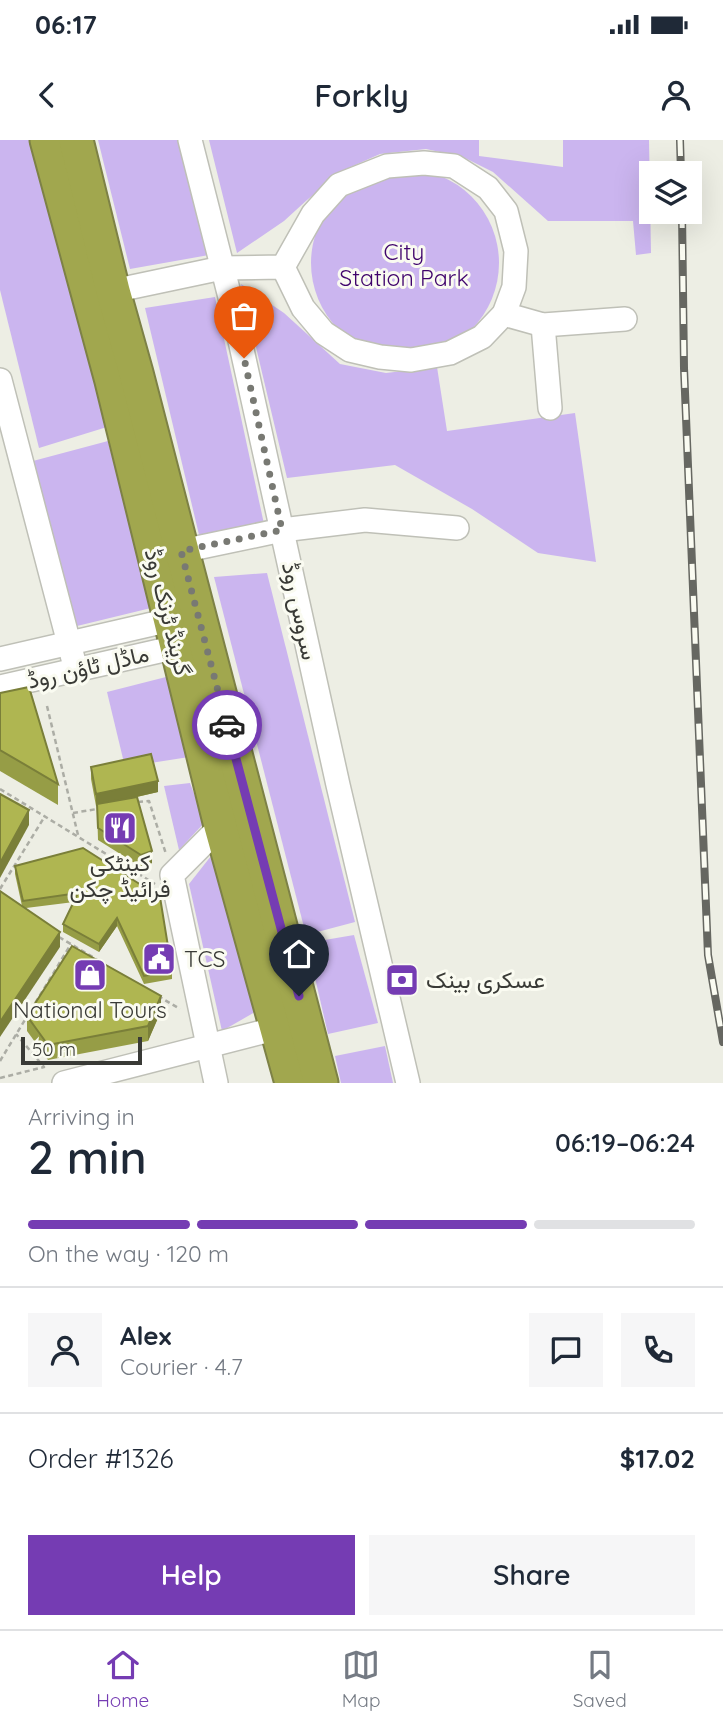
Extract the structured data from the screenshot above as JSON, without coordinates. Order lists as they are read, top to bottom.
{
  "streets": {
    "highway": ["گرینڈ ٹرنک روڈ"],
    "street": ["سروس روڈ", "ماڈل ٹاؤن روڈ"]
  },
  "crossings": [
    ["گرینڈ ٹرنک روڈ", "ماڈل ٹاؤن روڈ"]
  ],
  "parks": ["City Station Park"],
  "places": {
    "restaurant": ["کینٹکی فرائیڈ چکن"],
    "public building": ["TCS"],
    "shop": ["National Tours"],
    "bank": ["عسکری بینک"]
  },
  "scale_bar": "50 m",
  "page": {
    "status": "06:17",
    "header": "Forkly",
    "scale": "50 m",
    "heading": ["2 min", "Arriving in", "06:19–06:24"],
    "panel": [
      "Alex",
      "Courier · 4.7",
      "Order #1326",
      "$17.02"
    ],
    "bar": "On the way · 120 m",
    "buttons": ["Help", "Share"],
    "tabs": ["Home", "Map", "Saved"]
  }
}
